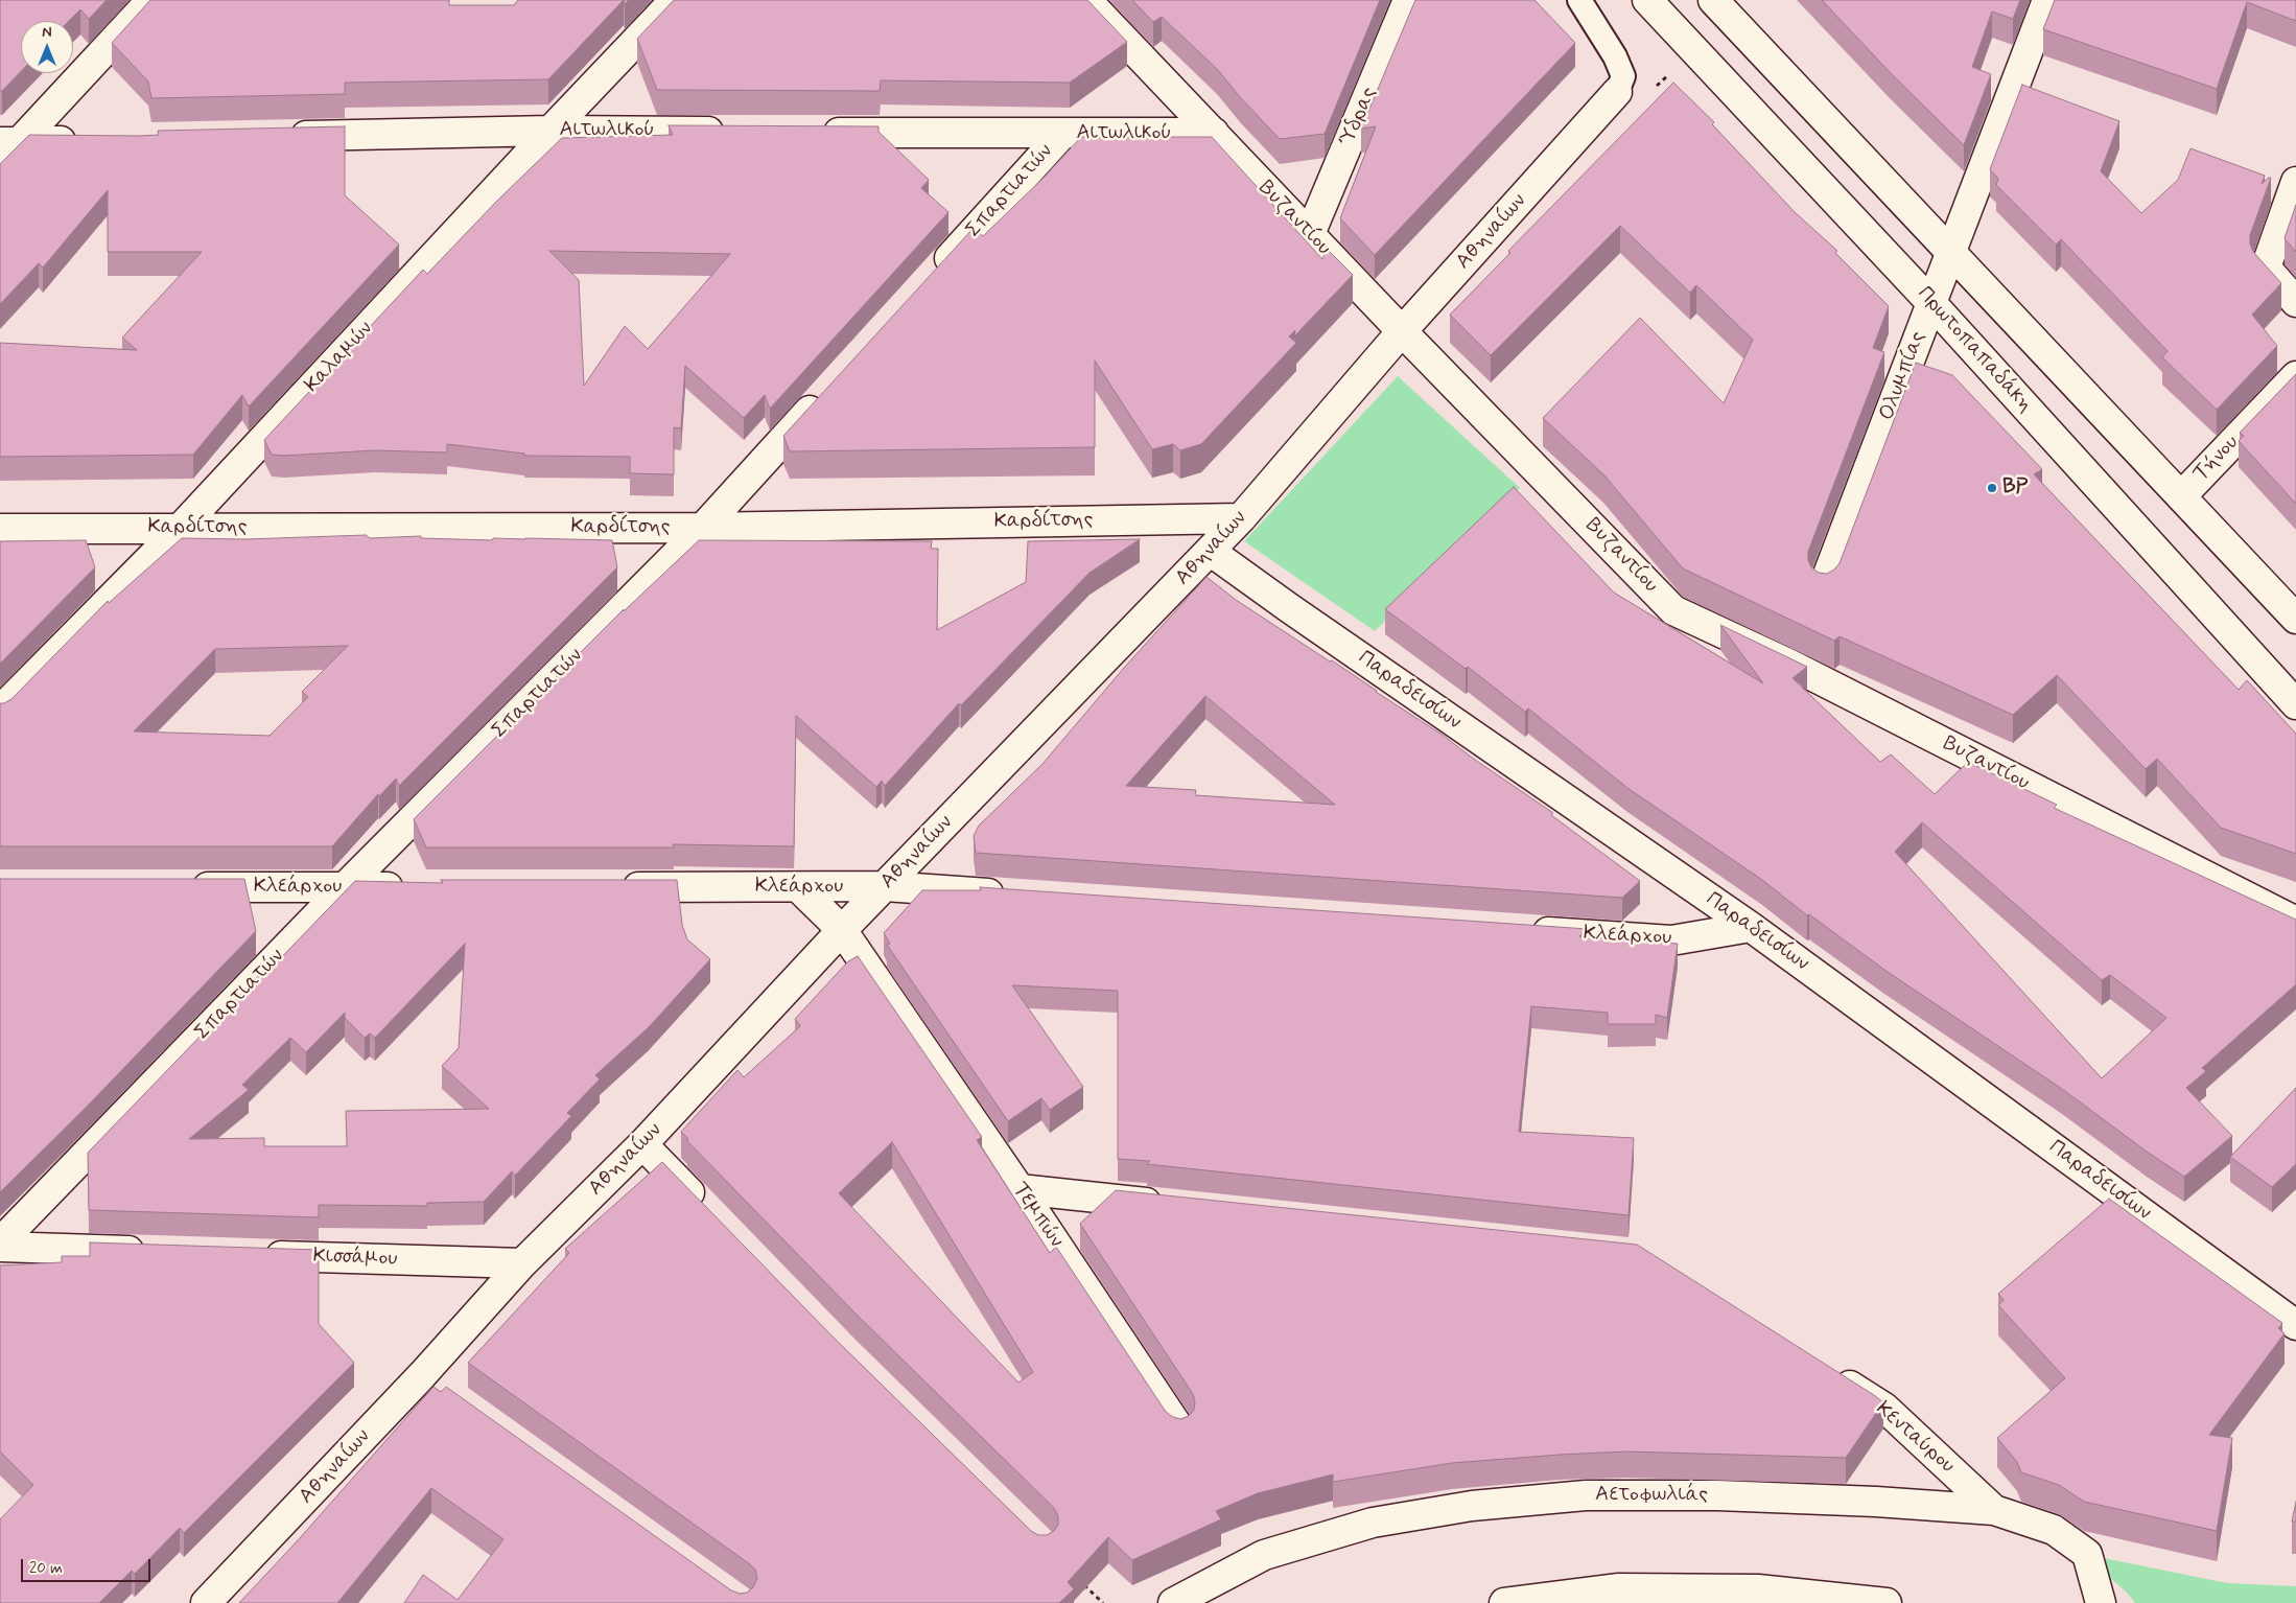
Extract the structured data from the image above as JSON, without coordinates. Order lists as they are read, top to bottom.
{
  "streets": {
    "street": [
      "Ύδρας",
      "Αιτωλικού",
      "Σπαρτιατών",
      "Βυζαντίου",
      "Αθηναίων",
      "Πρωτοπαπαδάκη",
      "Καλαμών",
      "Ολυμπίας",
      "Τήνου",
      "Καρδίτσης",
      "Παραδεισίων",
      "Κλεάρχου",
      "Τεμπών",
      "Κισσάμου",
      "Κενταύρου",
      "Αετοφωλιάς"
    ]
  },
  "crossings": [
    ["Ύδρας", "Βυζαντίου"],
    ["Αιτωλικού", "Σπαρτιατών"],
    ["Αιτωλικού", "Βυζαντίου"],
    ["Αιτωλικού", "Καλαμών"],
    ["Σπαρτιατών", "Καρδίτσης"],
    ["Σπαρτιατών", "Κλεάρχου"],
    ["Βυζαντίου", "Αθηναίων"],
    ["Αθηναίων", "Καρδίτσης"],
    ["Αθηναίων", "Παραδεισίων"],
    ["Αθηναίων", "Κλεάρχου"],
    ["Αθηναίων", "Τεμπών"],
    ["Αθηναίων", "Κισσάμου"],
    ["Πρωτοπαπαδάκη", "Ολυμπίας"],
    ["Καλαμών", "Καρδίτσης"],
    ["Παραδεισίων", "Κλεάρχου"],
    ["Κλεάρχου", "Τεμπών"],
    ["Κενταύρου", "Αετοφωλιάς"]
  ],
  "places": ["BP"],
  "scale_bar": "20 m",
  "north": "top"
}
